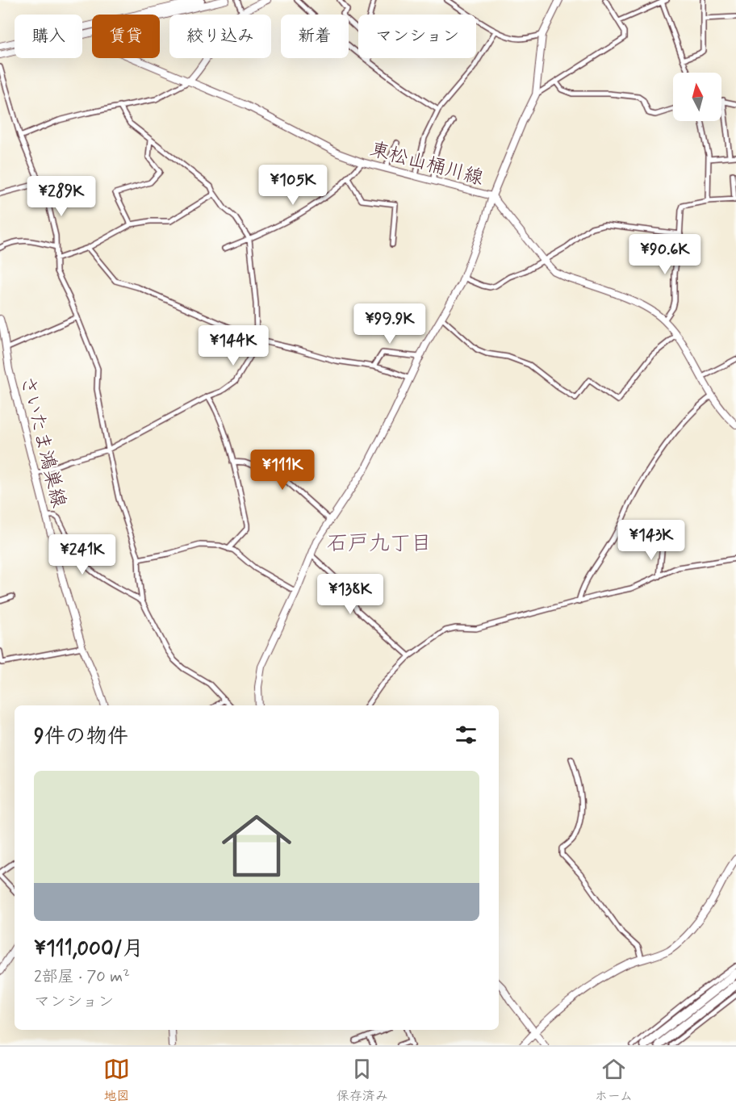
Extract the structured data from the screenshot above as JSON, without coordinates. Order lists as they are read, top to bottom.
{
  "streets": {
    "main road": ["東松山桶川線", "さいたま鴻巣線"]
  },
  "districts": ["石戸九丁目"],
  "north": "top",
  "page": {
    "chip": [
      "購入",
      "賃貸",
      "絞り込み",
      "新着",
      "マンション"
    ],
    "price": [
      "¥105K",
      "¥289K",
      "¥90.6K",
      "¥99.9K",
      "¥144K",
      "¥111K",
      "¥143K",
      "¥241K",
      "¥138K"
    ],
    "heading": "9件の物件",
    "list": [
      {
        "name": "¥111,000/月",
        "note": "2部屋 · 70 m² · マンション"
      }
    ],
    "tabs": ["地図", "保存済み", "ホーム"]
  }
}
